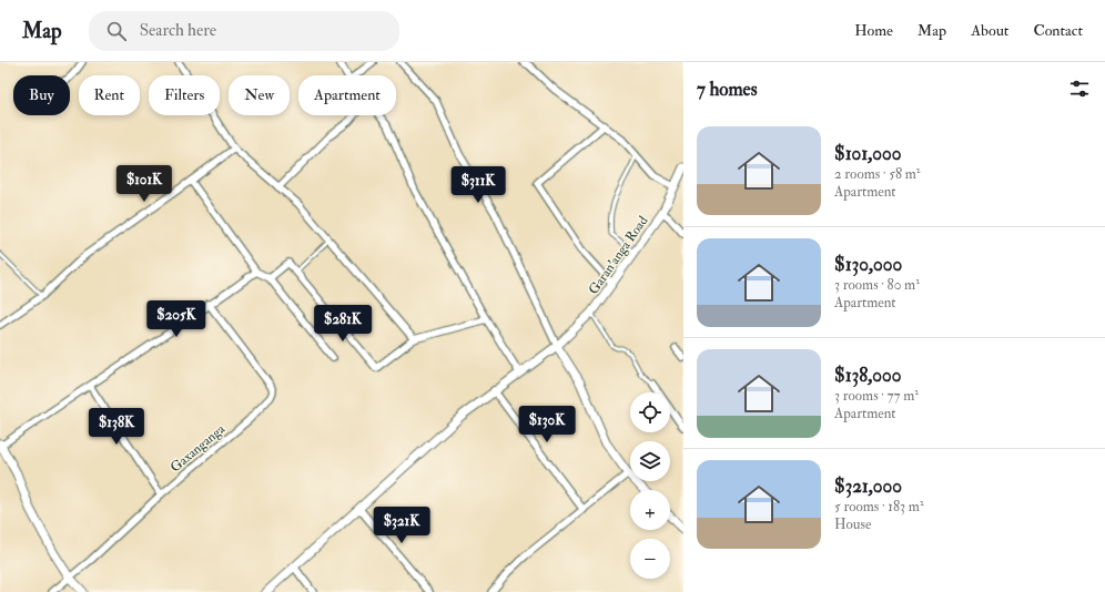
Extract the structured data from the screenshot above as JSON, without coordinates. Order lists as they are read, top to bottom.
{
  "streets": {
    "street": ["Garan'anga Road", "Gaxanganga"]
  },
  "page": {
    "header": "Map",
    "search": "Search here",
    "nav": [
      "Home",
      "Map",
      "About",
      "Contact"
    ],
    "heading": "7 homes",
    "chip": [
      "Buy",
      "Rent",
      "Filters",
      "New",
      "Apartment"
    ],
    "list": [
      {
        "name": "$101,000",
        "note": "2 rooms · 58 m² · Apartment"
      },
      {
        "name": "$130,000",
        "note": "3 rooms · 80 m² · Apartment"
      },
      {
        "name": "$138,000",
        "note": "3 rooms · 77 m² · Apartment"
      },
      {
        "name": "$321,000",
        "note": "5 rooms · 183 m² · House"
      }
    ],
    "price": [
      "$101K",
      "$311K",
      "$205K",
      "$281K",
      "$130K",
      "$138K",
      "$321K"
    ],
    "map_buttons": ["+", "−"]
  }
}
